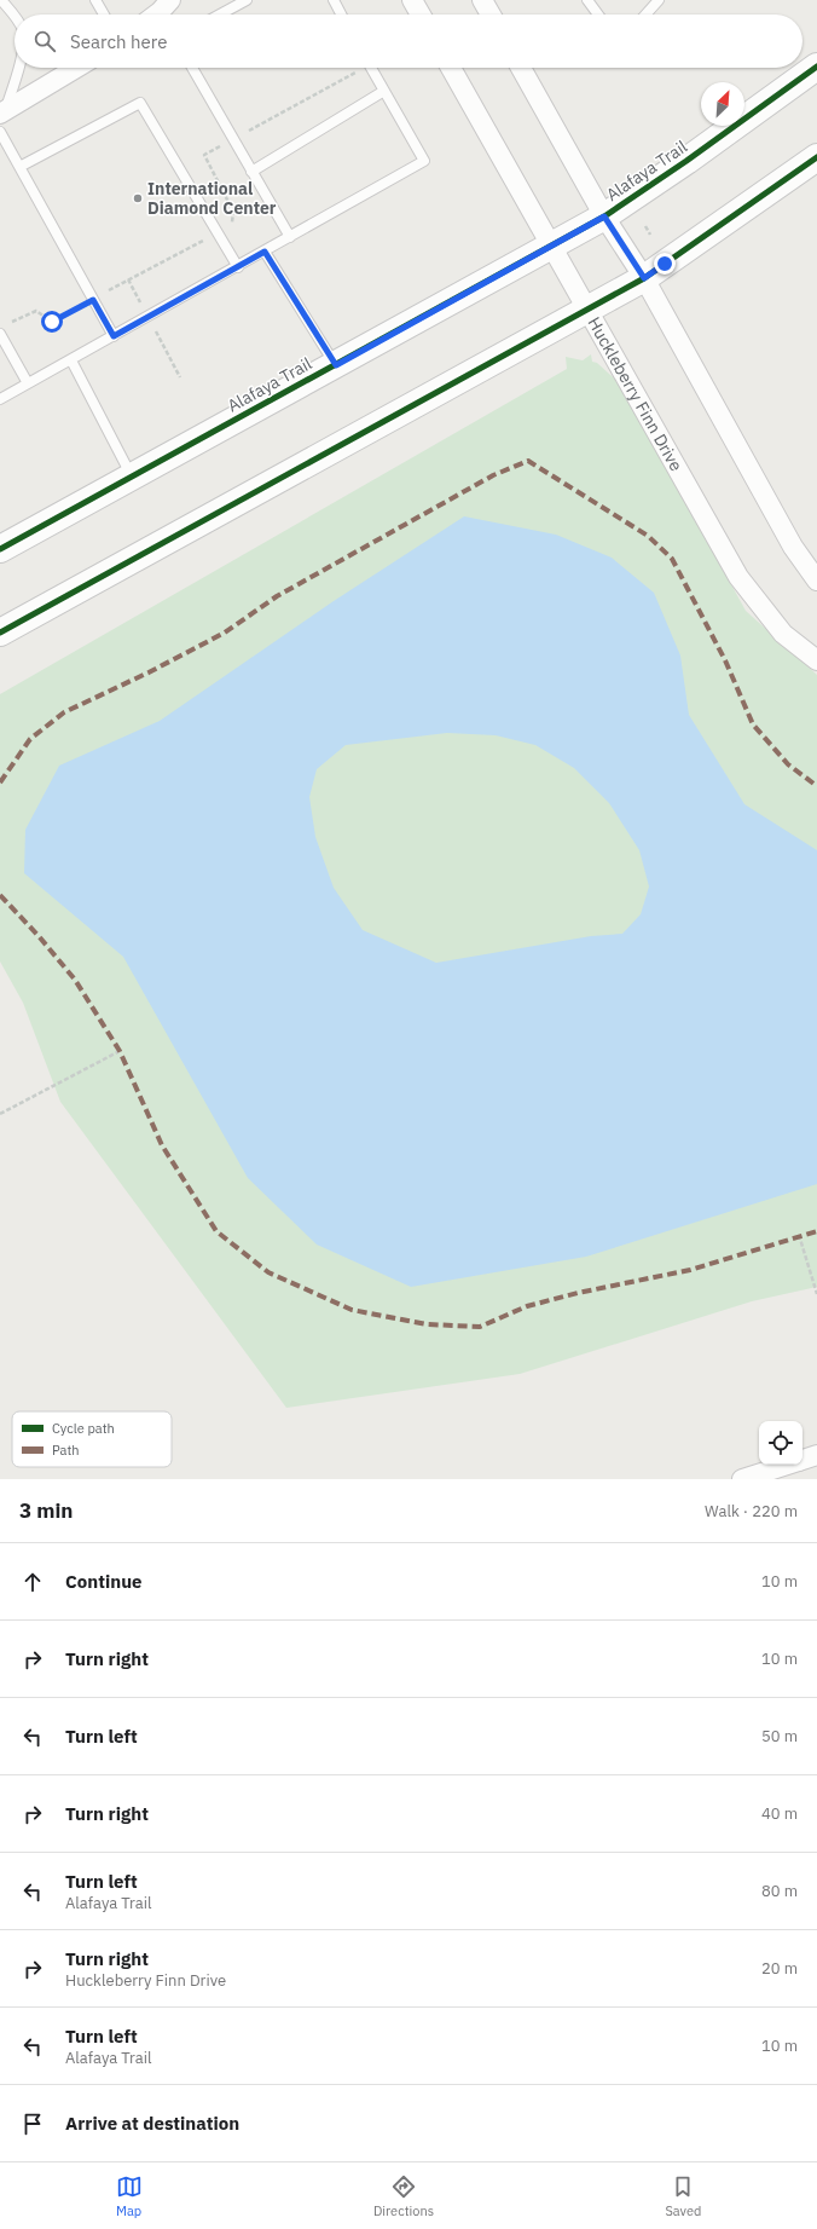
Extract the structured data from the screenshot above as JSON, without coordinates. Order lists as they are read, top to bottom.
{
  "streets": {
    "main road": ["Alafaya Trail"],
    "street": ["Huckleberry Finn Drive"]
  },
  "crossings": [
    ["Alafaya Trail", "Huckleberry Finn Drive"]
  ],
  "places": ["International Diamond Center"],
  "legend": ["Cycle path", "Path"],
  "north": "top right",
  "page": {
    "search": "Search here",
    "heading": ["3 min", "Walk · 220 m"],
    "list": [
      ["Continue", "10 m"],
      ["Turn right", "10 m"],
      ["Turn left", "50 m"],
      ["Turn right", "40 m"],
      ["Turn left", "Alafaya Trail", "80 m"],
      ["Turn right", "Huckleberry Finn Drive", "20 m"],
      ["Turn left", "Alafaya Trail", "10 m"],
      "Arrive at destination"
    ],
    "nav": ["Map", "Directions", "Saved"]
  }
}
